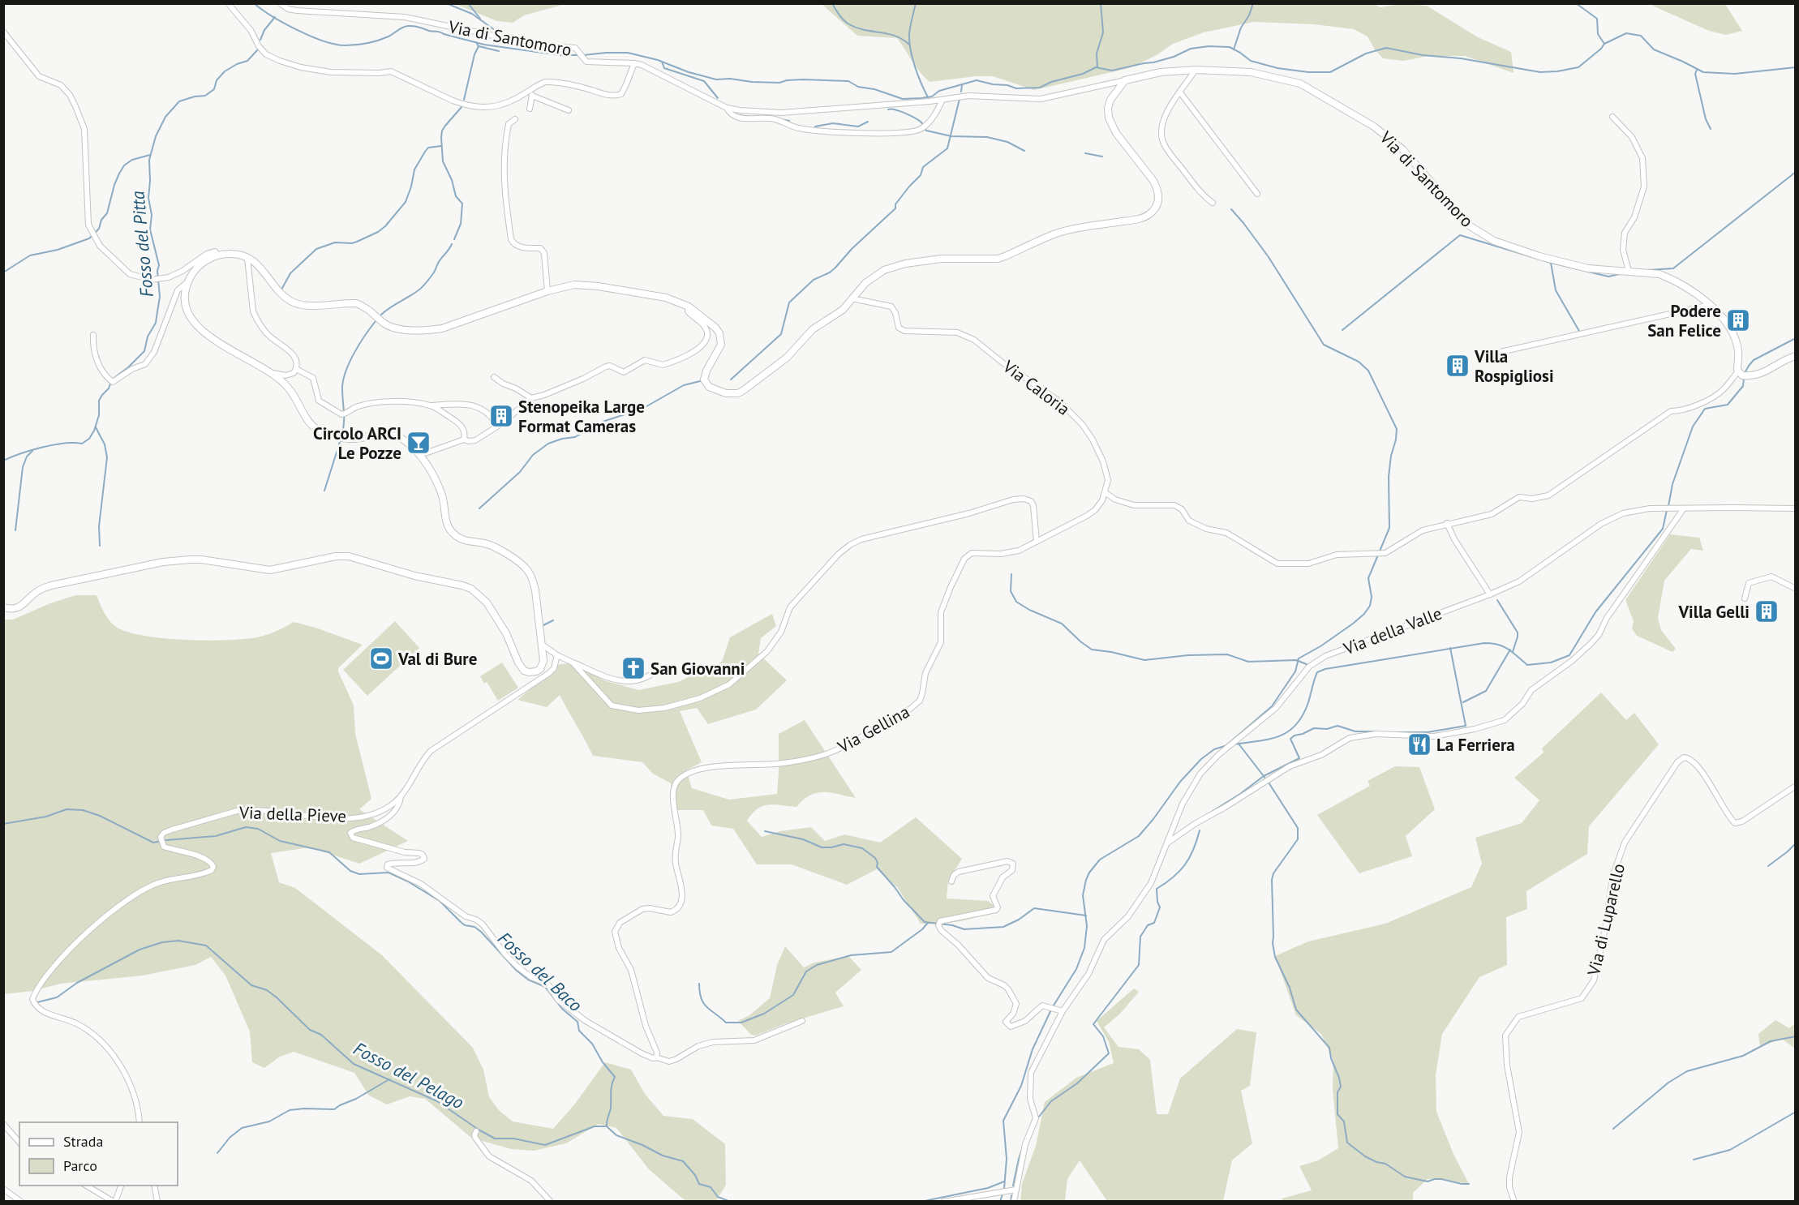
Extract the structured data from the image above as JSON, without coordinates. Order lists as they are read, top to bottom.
{
  "streets": {
    "main road": ["Via di Santomoro"],
    "street": [
      "Via Caloria",
      "Via della Valle",
      "Via Gellina",
      "Via della Pieve",
      "Via di Luparello"
    ]
  },
  "water": ["Fosso del Pitta", "Fosso del Baco", "Fosso del Pelago"],
  "places": {
    "building": [
      "Podere San Felice",
      "Villa Rospigliosi",
      "Stenopeika Large Format Cameras",
      "Villa Gelli"
    ],
    "bar": ["Circolo ARCI Le Pozze"],
    "sports": ["Val di Bure"],
    "church": ["San Giovanni"],
    "restaurant": ["La Ferriera"]
  },
  "legend": ["Strada", "Parco"]
}
